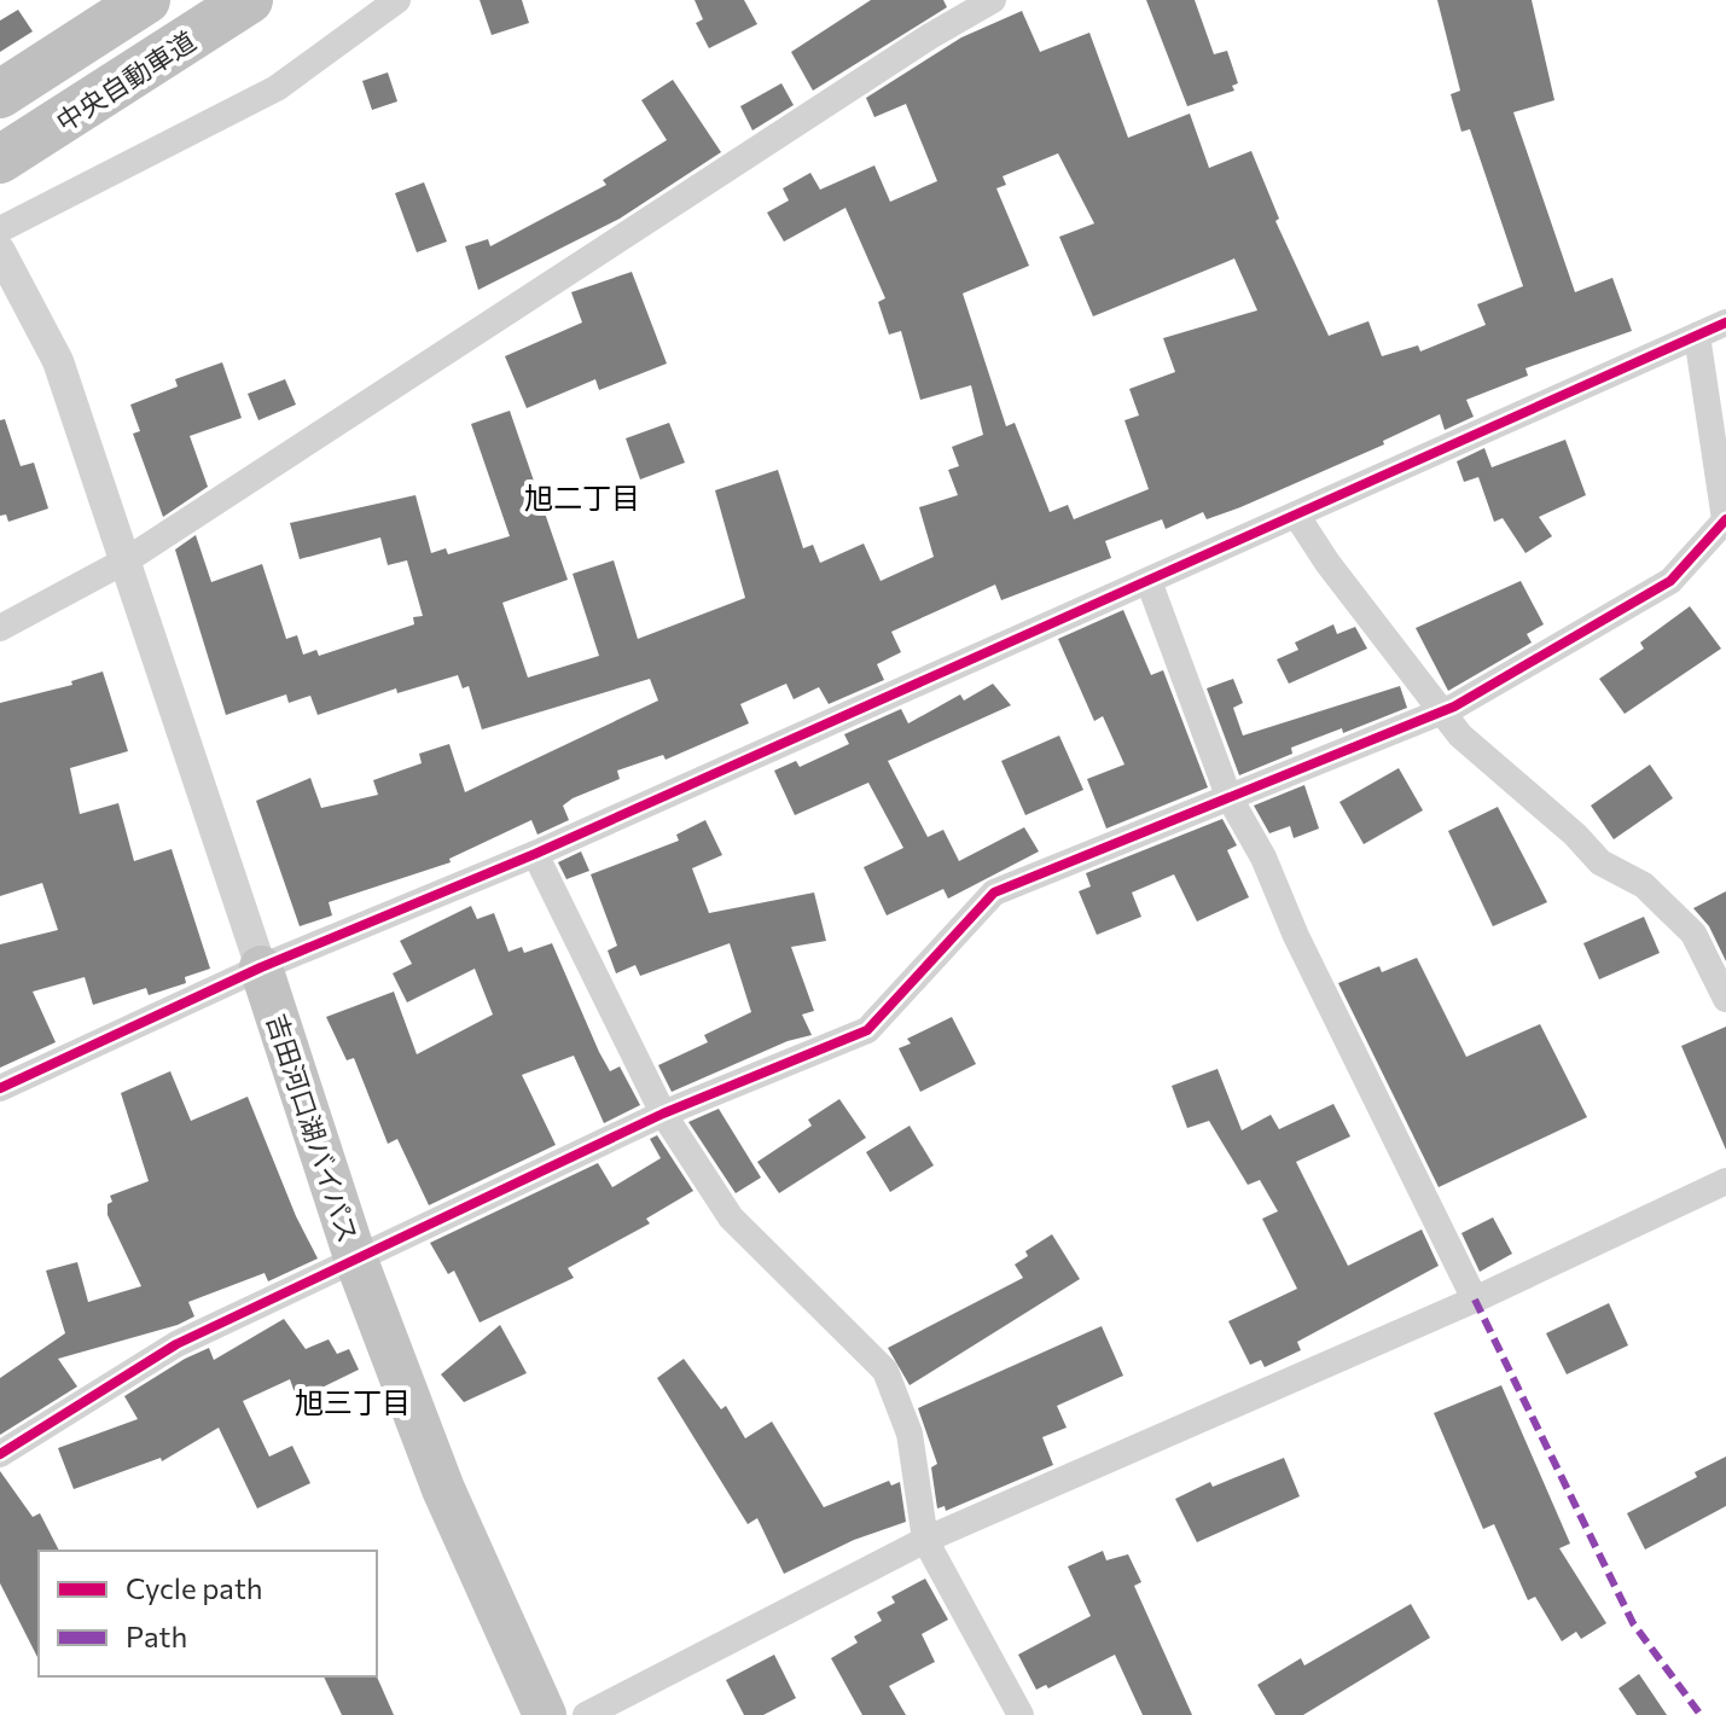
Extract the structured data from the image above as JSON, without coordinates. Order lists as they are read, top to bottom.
{
  "streets": {
    "highway": ["中央自動車道", "吉田河口湖バイパス"]
  },
  "districts": ["旭二丁目", "旭三丁目"],
  "legend": ["Cycle path", "Path"]
}
